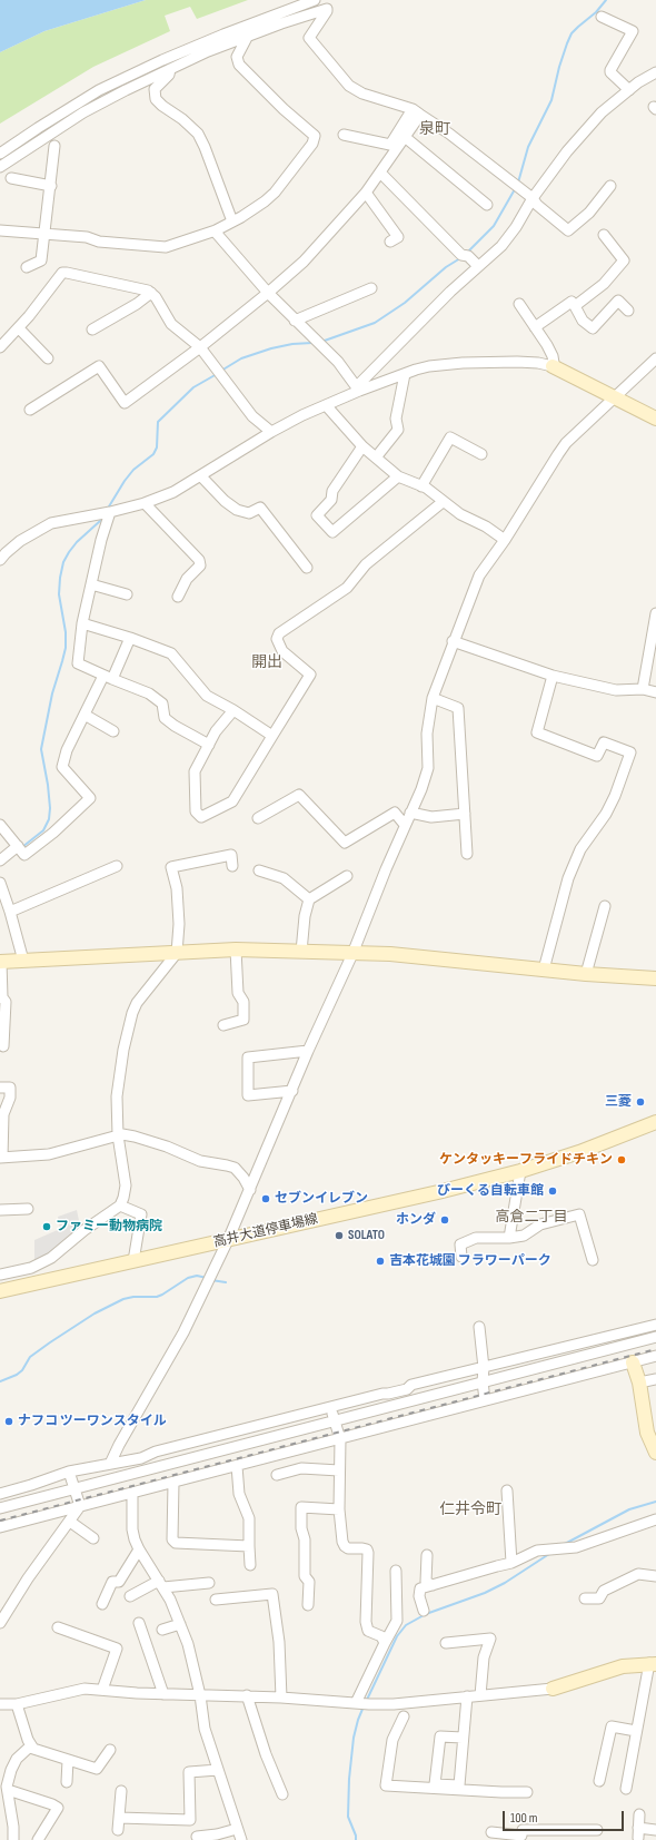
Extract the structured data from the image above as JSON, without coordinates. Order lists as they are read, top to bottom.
{
  "streets": {
    "street": ["高井大道停車場線"]
  },
  "districts": [
    "泉町",
    "開出",
    "高倉二丁目",
    "仁井令町"
  ],
  "places": [
    "三菱",
    "ケンタッキーフライドチキン",
    "びーくる自転車館",
    "セブンイレブン",
    "ホンダ",
    "ファミー動物病院",
    "SOLATO",
    "吉本花城園 フラワーパーク",
    "ナフコ ツーワンスタイル"
  ],
  "scale_bar": "100 m"
}
